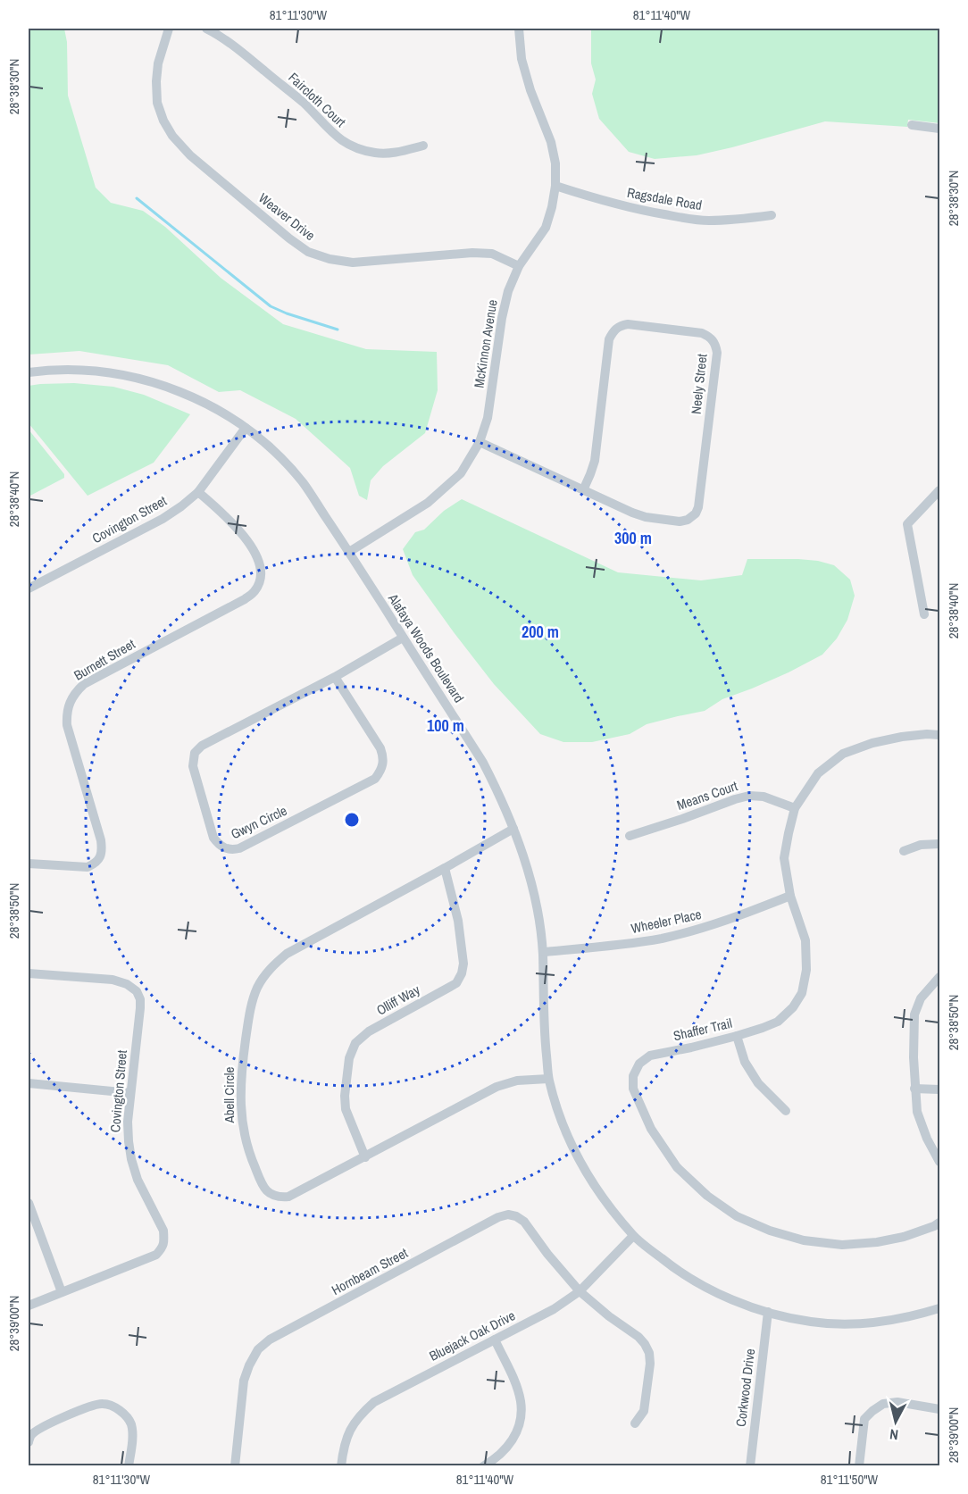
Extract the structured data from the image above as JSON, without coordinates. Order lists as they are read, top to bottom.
{
  "streets": {
    "street": [
      "Faircloth Court",
      "Ragsdale Road",
      "Weaver Drive",
      "McKinnon Avenue",
      "Neely Street",
      "Covington Street",
      "Alafaya Woods Boulevard",
      "Burnett Street",
      "Means Court",
      "Gwyn Circle",
      "Wheeler Place",
      "Olliff Way",
      "Shaffer Trail",
      "Abell Circle",
      "Hornbeam Street",
      "Bluejack Oak Drive",
      "Corkwood Drive"
    ]
  },
  "crossings": [
    ["Ragsdale Road", "McKinnon Avenue"],
    ["Weaver Drive", "McKinnon Avenue"],
    ["McKinnon Avenue", "Neely Street"],
    ["McKinnon Avenue", "Alafaya Woods Boulevard"],
    ["Covington Street", "Alafaya Woods Boulevard"],
    ["Covington Street", "Burnett Street"],
    ["Alafaya Woods Boulevard", "Gwyn Circle"],
    ["Alafaya Woods Boulevard", "Wheeler Place"],
    ["Alafaya Woods Boulevard", "Abell Circle"],
    ["Alafaya Woods Boulevard", "Bluejack Oak Drive"],
    ["Alafaya Woods Boulevard", "Corkwood Drive"],
    ["Means Court", "Shaffer Trail"],
    ["Wheeler Place", "Shaffer Trail"],
    ["Olliff Way", "Abell Circle"],
    ["Hornbeam Street", "Bluejack Oak Drive"]
  ],
  "north": "bottom",
  "coordinates": [
    "81°11'30\"W",
    "81°11'40\"W",
    "28°38'30\"N",
    "28°38'40\"N",
    "28°38'50\"N",
    "28°39'00\"N",
    "81°11'50\"W"
  ],
  "rings": ["300 m", "200 m", "100 m"]
}
